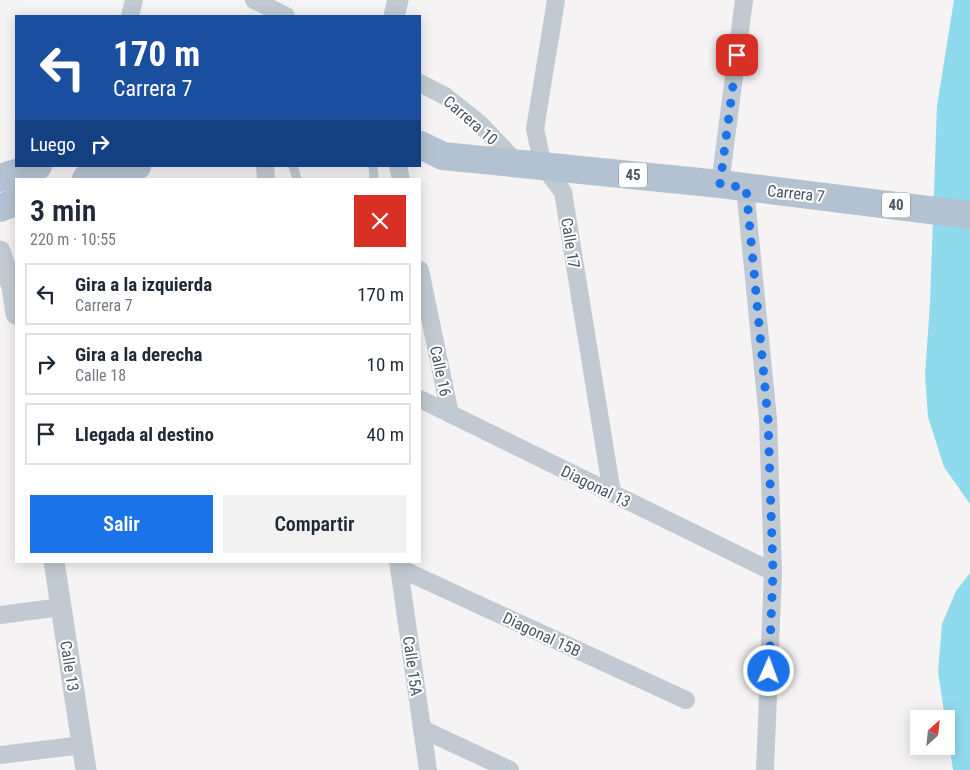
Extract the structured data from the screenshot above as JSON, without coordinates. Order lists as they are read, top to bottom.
{
  "streets": {
    "main road": ["45", "Carrera 7", "40"],
    "street": [
      "Carrera 10",
      "Calle 17",
      "Calle 16",
      "Diagonal 13",
      "Diagonal 15B",
      "Calle 13",
      "Calle 15A"
    ]
  },
  "crossings": [
    ["Carrera 10", "Carrera 7"],
    ["Carrera 10", "Calle 17"],
    ["Carrera 7", "Calle 17"],
    ["Calle 17", "Diagonal 13"],
    ["Calle 16", "Diagonal 13"],
    ["Diagonal 15B", "Calle 15A"]
  ],
  "north": "top right",
  "page": {
    "turn": ["170 m", "Carrera 7"],
    "then": "Luego",
    "heading": ["3 min", "220 m · 10:55"],
    "list": [
      {
        "name": "Gira a la izquierda",
        "note": "Carrera 7",
        "value": "170 m"
      },
      {
        "name": "Gira a la derecha",
        "note": "Calle 18",
        "value": "10 m"
      },
      {
        "name": "Llegada al destino",
        "value": "40 m"
      }
    ],
    "buttons": ["Salir", "Compartir"]
  }
}
